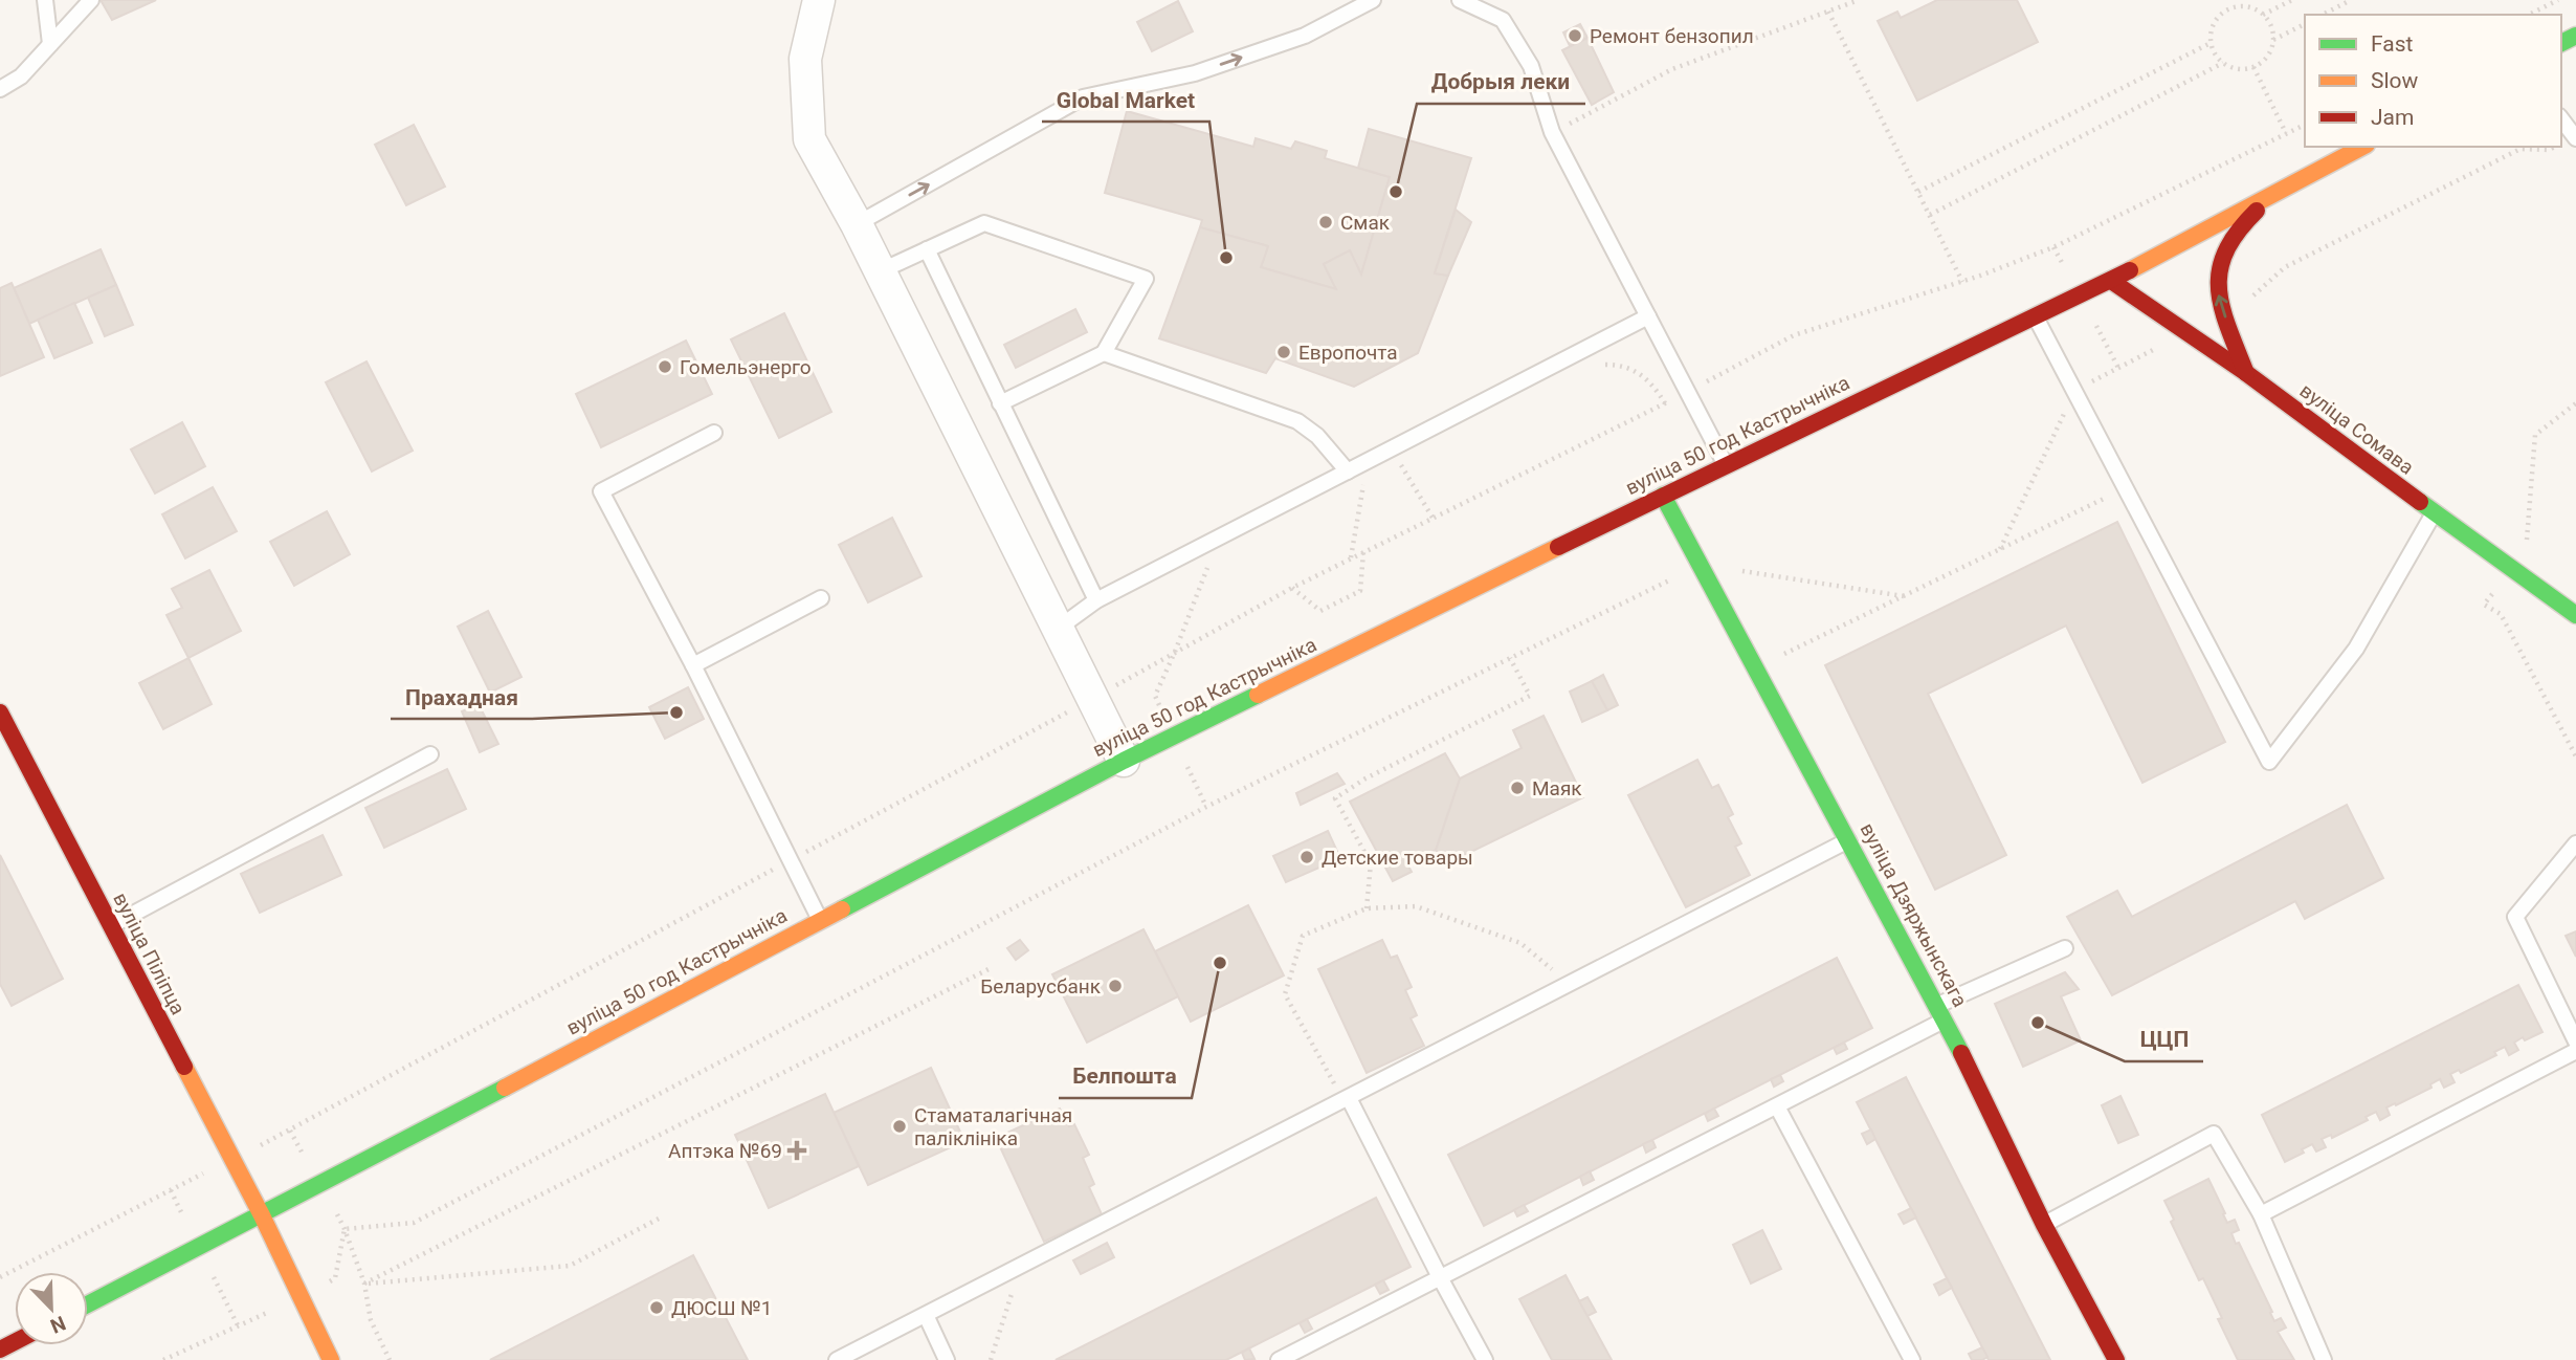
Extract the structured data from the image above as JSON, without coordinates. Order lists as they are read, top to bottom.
{
  "streets": {
    "main road": [
      "вуліца Сомава",
      "вуліца 50 год Кастрычніка",
      "вуліца Дзяржынскага",
      "вуліца Піліпца"
    ]
  },
  "crossings": [
    ["вуліца Сомава", "вуліца 50 год Кастрычніка"],
    ["вуліца 50 год Кастрычніка", "вуліца Дзяржынскага"],
    ["вуліца 50 год Кастрычніка", "вуліца Піліпца"]
  ],
  "places": {
    "other": [
      "Ремонт бензопил",
      "Добрыя леки",
      "Смак",
      "Globаl Market",
      "Европочта",
      "Гомельэнерго",
      "Прахадная",
      "Маяк",
      "Детские товары",
      "Белпошта",
      "Беларусбанк",
      "ЦЦП",
      "Стаматалагічная паліклініка",
      "ДЮСШ №1"
    ],
    "health": ["Аптэка №69"]
  },
  "legend": ["Fast", "Slow", "Jam"],
  "north": "bottom right"
}
